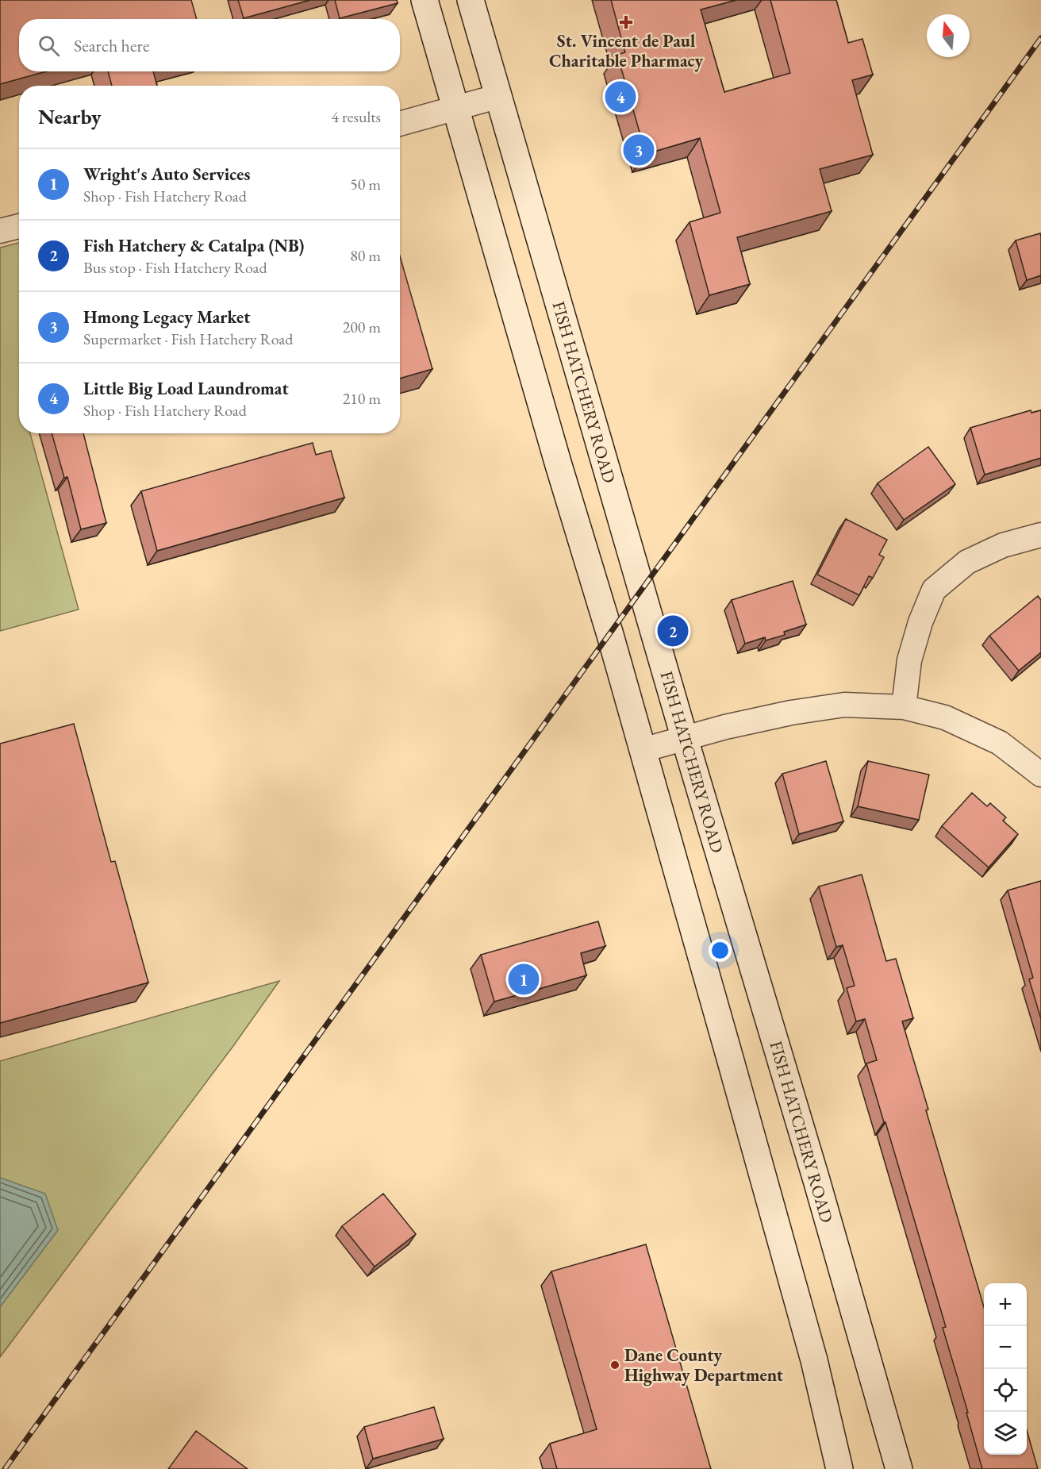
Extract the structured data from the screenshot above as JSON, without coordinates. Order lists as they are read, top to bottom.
{
  "streets": {
    "main road": ["FISH HATCHERY ROAD"]
  },
  "places": {
    "health": ["St. Vincent de Paul Charitable Pharmacy"],
    "other": ["Dane County Highway Department"]
  },
  "north": "top",
  "page": {
    "search": "Search here",
    "pins": [
      "4",
      "3",
      "2",
      "1"
    ],
    "heading": ["Nearby", "4 results"],
    "list": [
      {
        "mark": "1",
        "name": "Wright's Auto Services",
        "note": "Shop · Fish Hatchery Road",
        "value": "50 m"
      },
      {
        "mark": "2",
        "name": "Fish Hatchery & Catalpa (NB)",
        "note": "Bus stop · Fish Hatchery Road",
        "value": "80 m"
      },
      {
        "mark": "3",
        "name": "Hmong Legacy Market",
        "note": "Supermarket · Fish Hatchery Road",
        "value": "200 m"
      },
      {
        "mark": "4",
        "name": "Little Big Load Laundromat",
        "note": "Shop · Fish Hatchery Road",
        "value": "210 m"
      }
    ],
    "map_buttons": ["+", "−"]
  }
}
